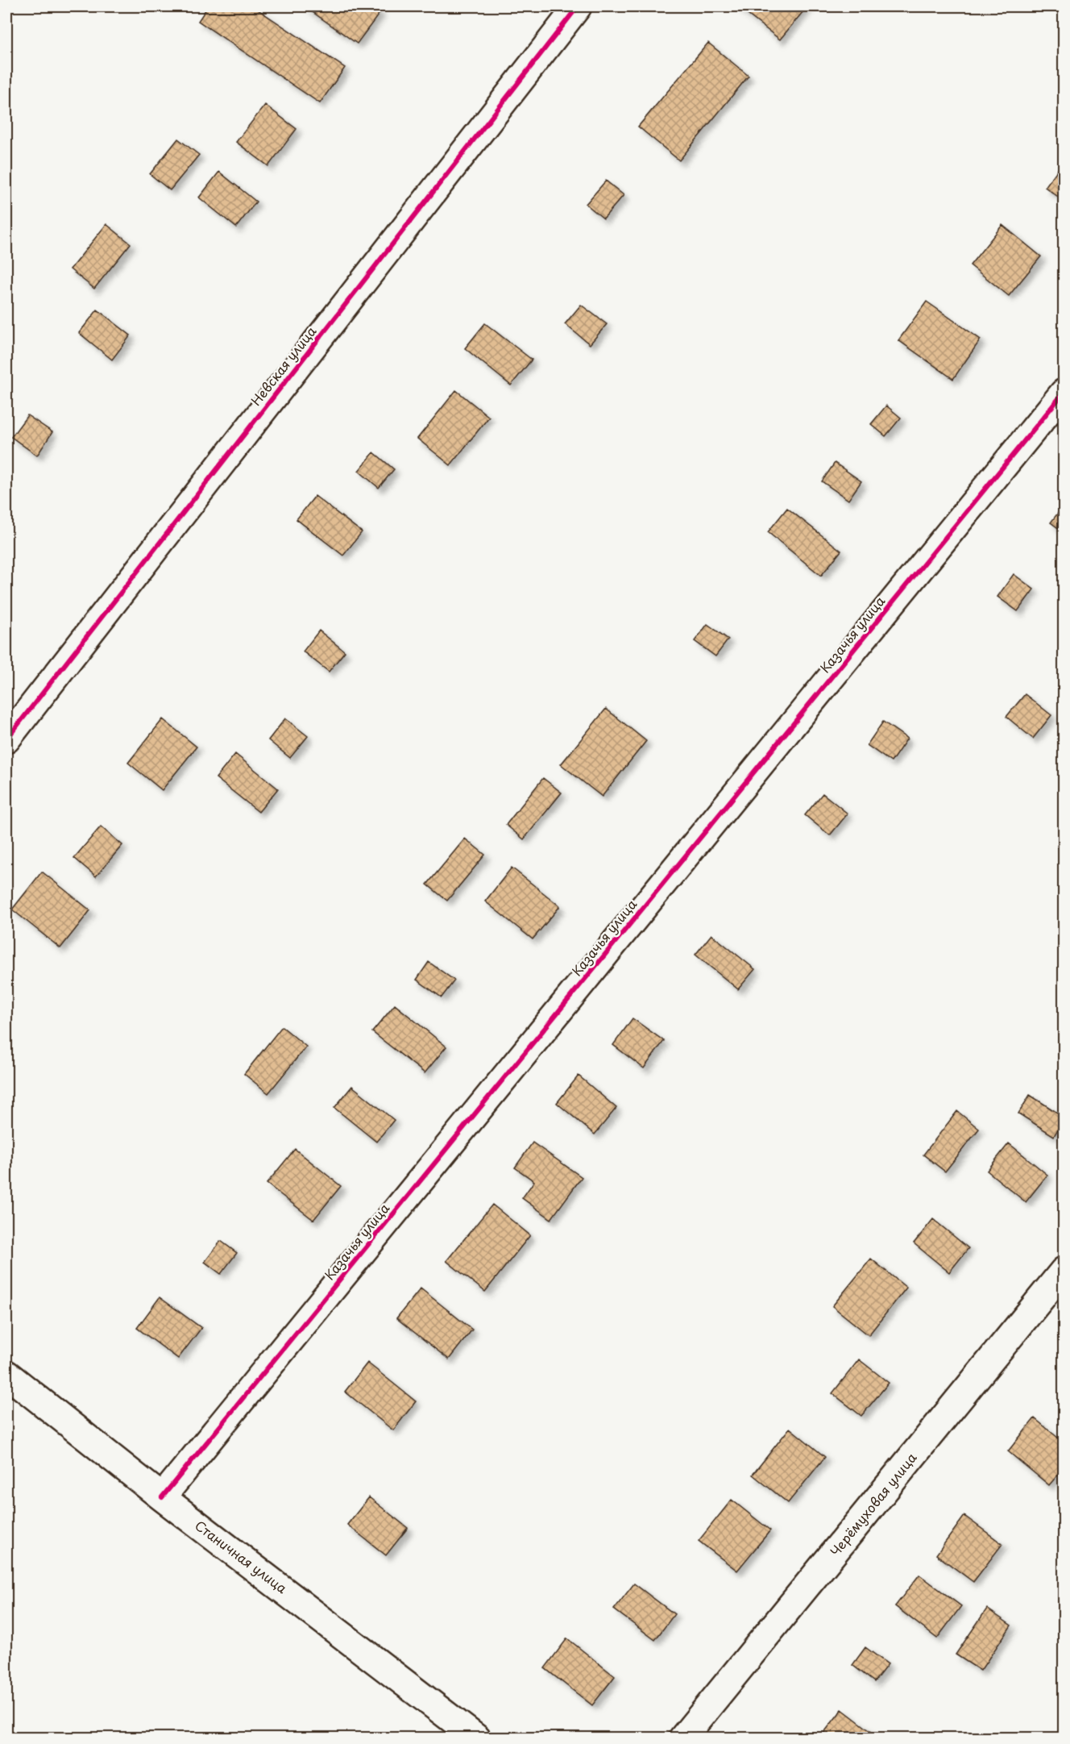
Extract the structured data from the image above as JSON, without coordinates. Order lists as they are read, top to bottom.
{
  "streets": {
    "street": [
      "Невская улица",
      "Казачья улица",
      "Черёмуховая улица",
      "Станичная улица"
    ]
  },
  "crossings": [
    ["Казачья улица", "Станичная улица"]
  ]
}
